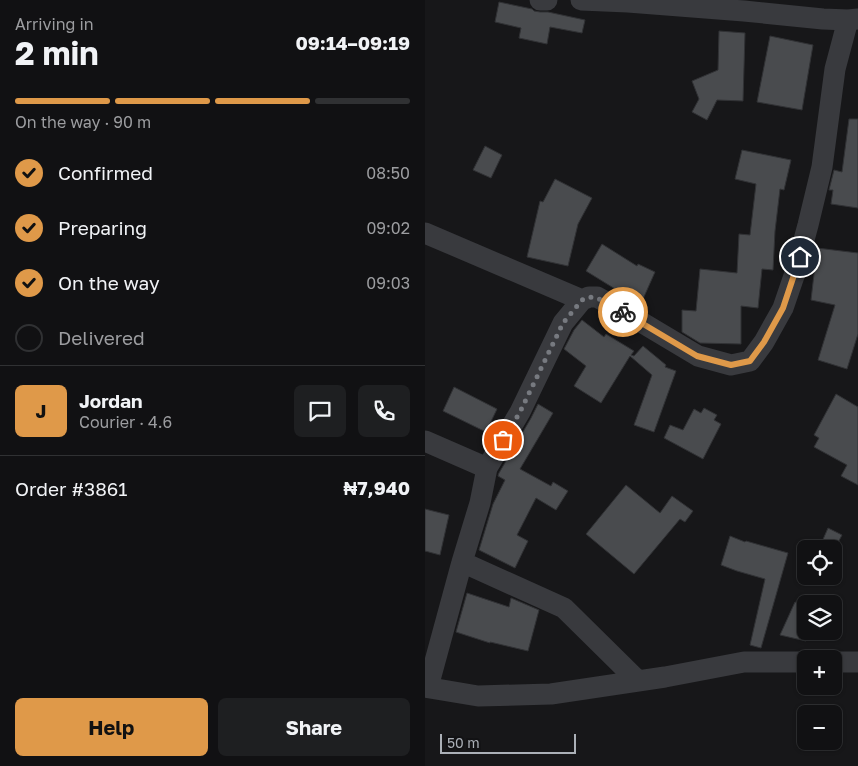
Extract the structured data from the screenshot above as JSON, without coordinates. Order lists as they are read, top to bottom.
{
  "scale_bar": "50 m",
  "page": {
    "heading": ["2 min", "Arriving in", "09:14–09:19"],
    "panel": [
      "Jordan",
      "Courier · 4.6",
      "Order #3861",
      "₦7,940"
    ],
    "bar": "On the way · 90 m",
    "list": [
      ["Confirmed", "08:50"],
      ["Preparing", "09:02"],
      ["On the way", "09:03"],
      "Delivered"
    ],
    "round": "J",
    "map_buttons": ["+", "−"],
    "buttons": ["Help", "Share"],
    "scale": "50 m"
  }
}
